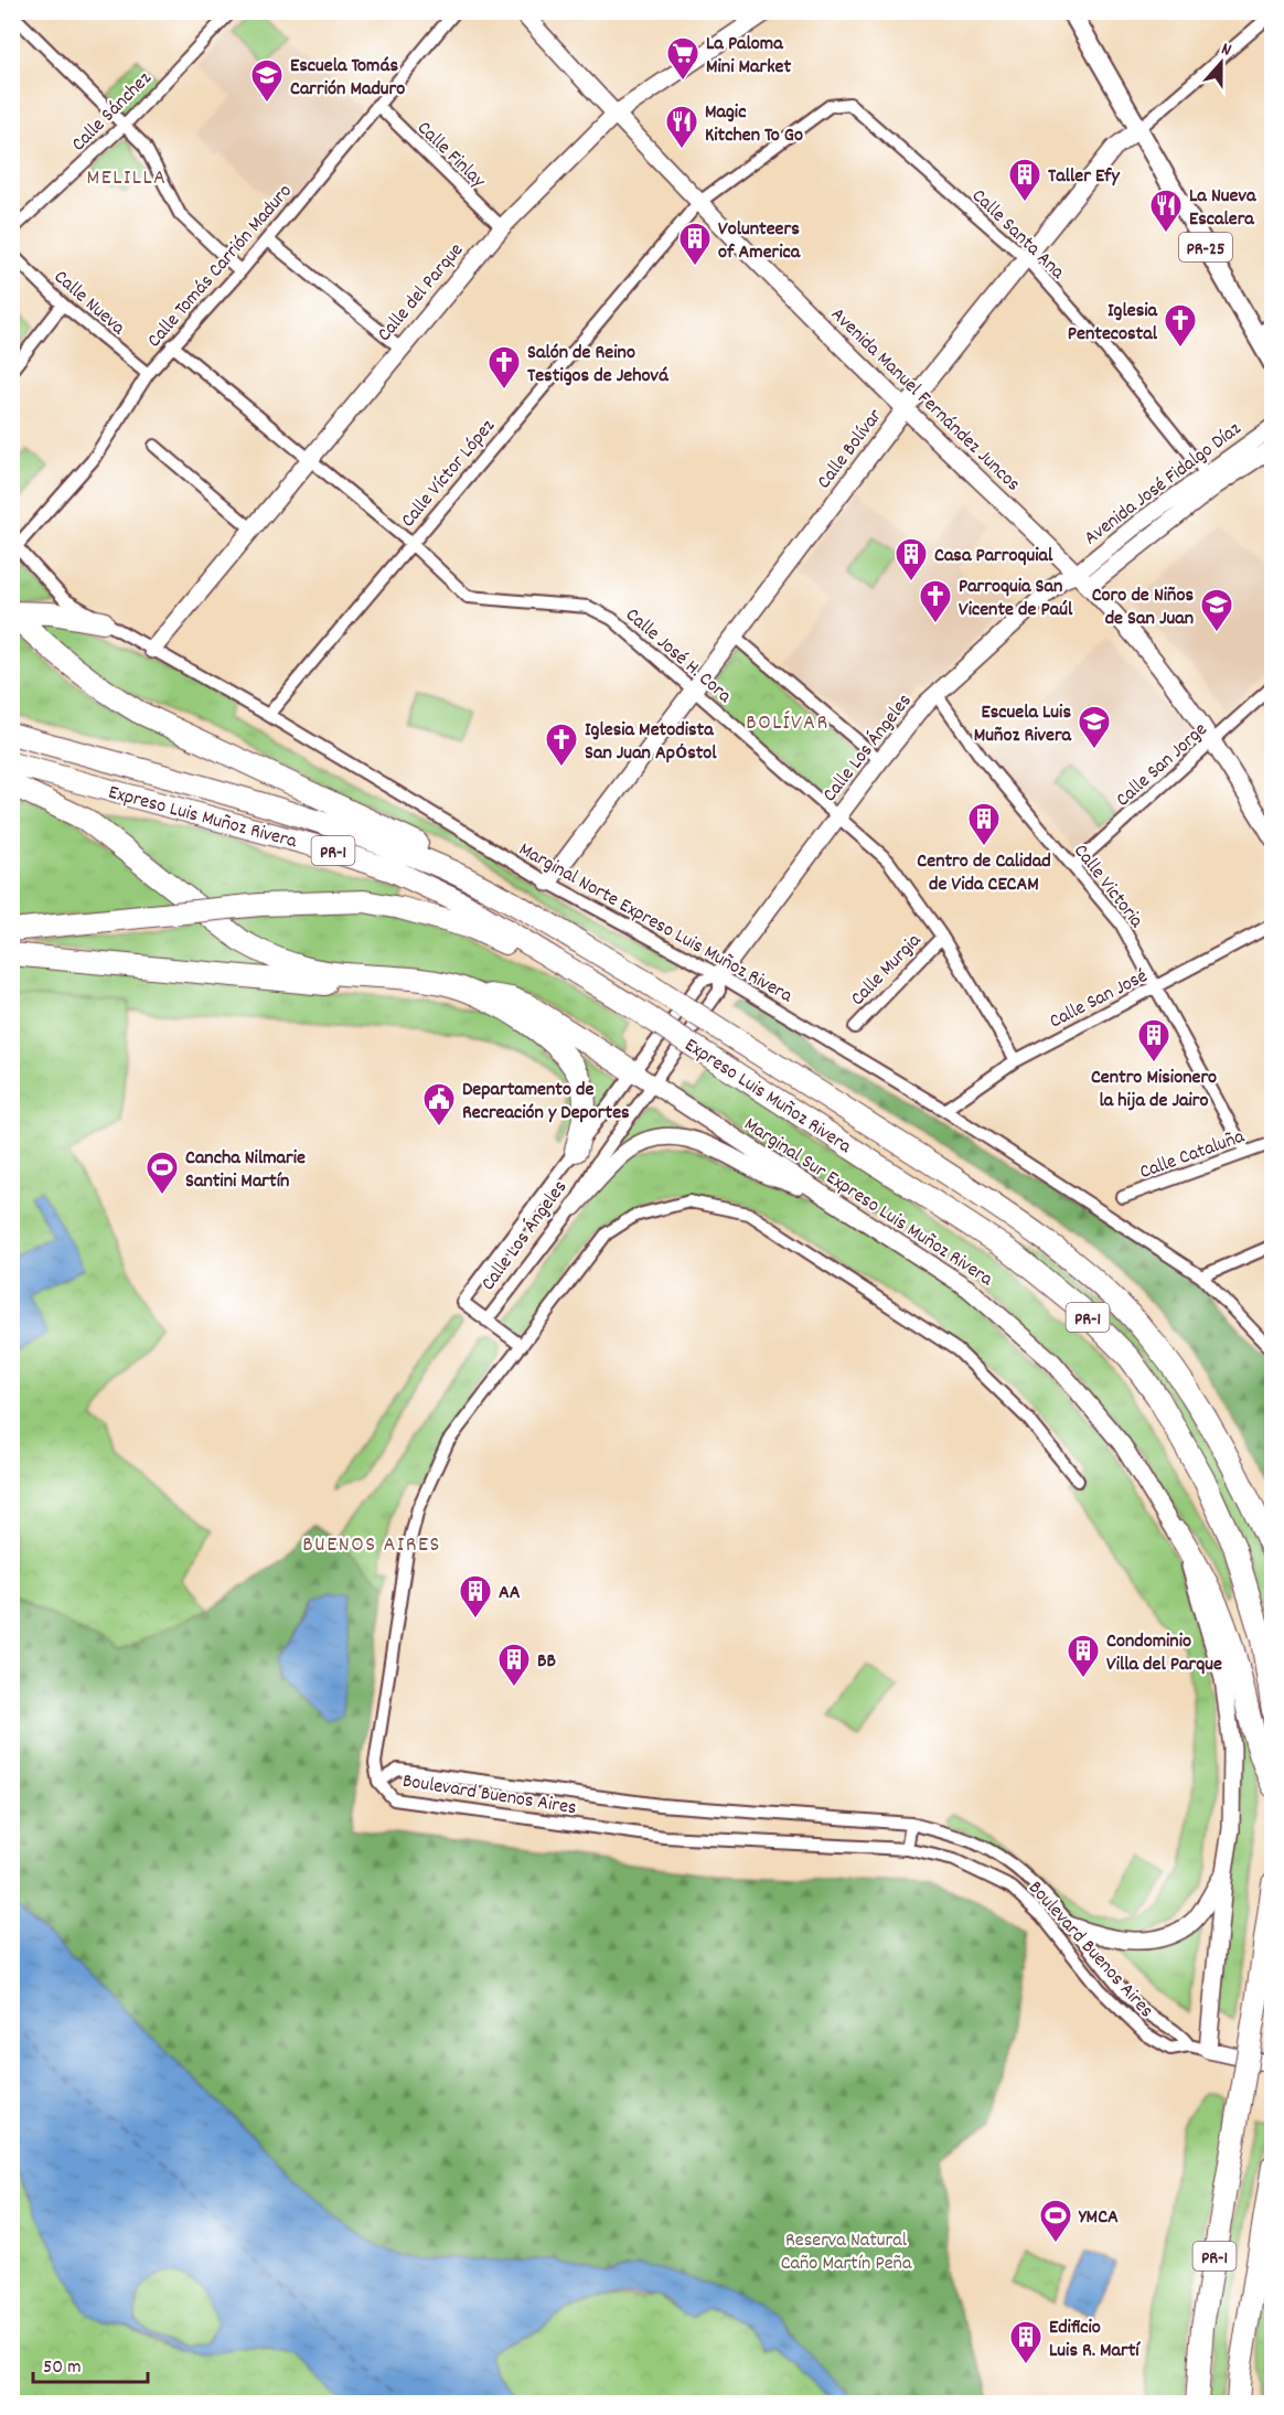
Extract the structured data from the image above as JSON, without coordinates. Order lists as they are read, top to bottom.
{
  "streets": {
    "highway": ["Expreso Luis Muñoz Rivera", "PR-1"],
    "main road": ["PR-25"],
    "street": [
      "Calle Sánchez",
      "Calle Finlay",
      "Calle Santa Ana",
      "Calle Tomás Carrión Maduro",
      "Calle del Parque",
      "Calle Nueva",
      "Avenida Manuel Fernández Juncos",
      "Calle Bolívar",
      "Calle Víctor López",
      "Avenida José Fidalgo Díaz",
      "Calle José H. Cora",
      "Calle Los Ángeles",
      "Calle San Jorge",
      "Calle Victoria",
      "Marginal Norte Expreso Luis Muñoz Rivera",
      "Calle Murgia",
      "Calle San José",
      "Calle Cataluña",
      "Marginal Sur Expreso Luis Muñoz Rivera",
      "Boulevard Buenos Aires"
    ]
  },
  "crossings": [
    ["Calle Finlay", "Calle Tomás Carrión Maduro"],
    ["Calle Finlay", "Calle del Parque"],
    ["Calle Santa Ana", "Calle Bolívar"],
    ["Calle Santa Ana", "Calle Víctor López"],
    ["Calle Santa Ana", "Avenida José Fidalgo Díaz"],
    ["PR-25", "Calle Bolívar"],
    ["Calle Tomás Carrión Maduro", "Calle Nueva"],
    ["Calle Tomás Carrión Maduro", "Calle José H. Cora"],
    ["Calle Tomás Carrión Maduro", "Marginal Norte Expreso Luis Muñoz Rivera"],
    ["Calle del Parque", "Avenida Manuel Fernández Juncos"],
    ["Calle del Parque", "Calle José H. Cora"],
    ["Calle del Parque", "Marginal Norte Expreso Luis Muñoz Rivera"],
    ["Avenida Manuel Fernández Juncos", "Calle Bolívar"],
    ["Avenida Manuel Fernández Juncos", "Calle Víctor López"],
    ["Avenida Manuel Fernández Juncos", "Avenida José Fidalgo Díaz"],
    ["Avenida Manuel Fernández Juncos", "Calle Los Ángeles"],
    ["Avenida Manuel Fernández Juncos", "Calle San Jorge"],
    ["Calle Bolívar", "Calle José H. Cora"],
    ["Calle Bolívar", "Marginal Norte Expreso Luis Muñoz Rivera"],
    ["Calle Víctor López", "Calle José H. Cora"],
    ["Calle Víctor López", "Marginal Norte Expreso Luis Muñoz Rivera"],
    ["Avenida José Fidalgo Díaz", "Calle Los Ángeles"],
    ["Calle José H. Cora", "Calle Los Ángeles"],
    ["Calle José H. Cora", "Calle Murgia"],
    ["Calle José H. Cora", "Calle San José"],
    ["Calle Los Ángeles", "Calle Victoria"],
    ["Calle Los Ángeles", "Marginal Norte Expreso Luis Muñoz Rivera"],
    ["Calle Los Ángeles", "Marginal Sur Expreso Luis Muñoz Rivera"],
    ["Calle San Jorge", "Calle Victoria"],
    ["Calle Victoria", "Calle San José"],
    ["Calle Victoria", "Calle Cataluña"],
    ["Marginal Norte Expreso Luis Muñoz Rivera", "Calle San José"],
    ["Marginal Sur Expreso Luis Muñoz Rivera", "Boulevard Buenos Aires"]
  ],
  "districts": ["MELILLA", "BOLÍVAR", "BUENOS AIRES"],
  "parks": ["Reserva Natural Caño Martín Peña"],
  "places": {
    "supermarket": ["La Paloma Mini Market"],
    "school or university": ["Escuela Tomás Carrión Maduro", "Coro de Niños de San Juan", "Escuela Luis Muñoz Rivera"],
    "restaurant": ["Magic Kitchen To Go", "La Nueva Escalera"],
    "building": [
      "Taller Efy",
      "Volunteers of America",
      "Casa Parroquial",
      "Centro de Calidad de Vida CECAM",
      "Centro Misionero la hija de Jairo",
      "AA",
      "Condominio Villa del Parque",
      "BB",
      "Edificio Luis R. Martí"
    ],
    "church": [
      "Iglesia Pentecostal",
      "Salón de Reino Testigos de Jehová",
      "Parroquia San Vicente de Paúl",
      "Iglesia Metodista San Juan Apόstol"
    ],
    "public building": ["Departamento de Recreación y Deportes"],
    "sports": ["Cancha Nilmarie Santini Martín", "YMCA"]
  },
  "scale_bar": "50 m",
  "north": "top"
}
